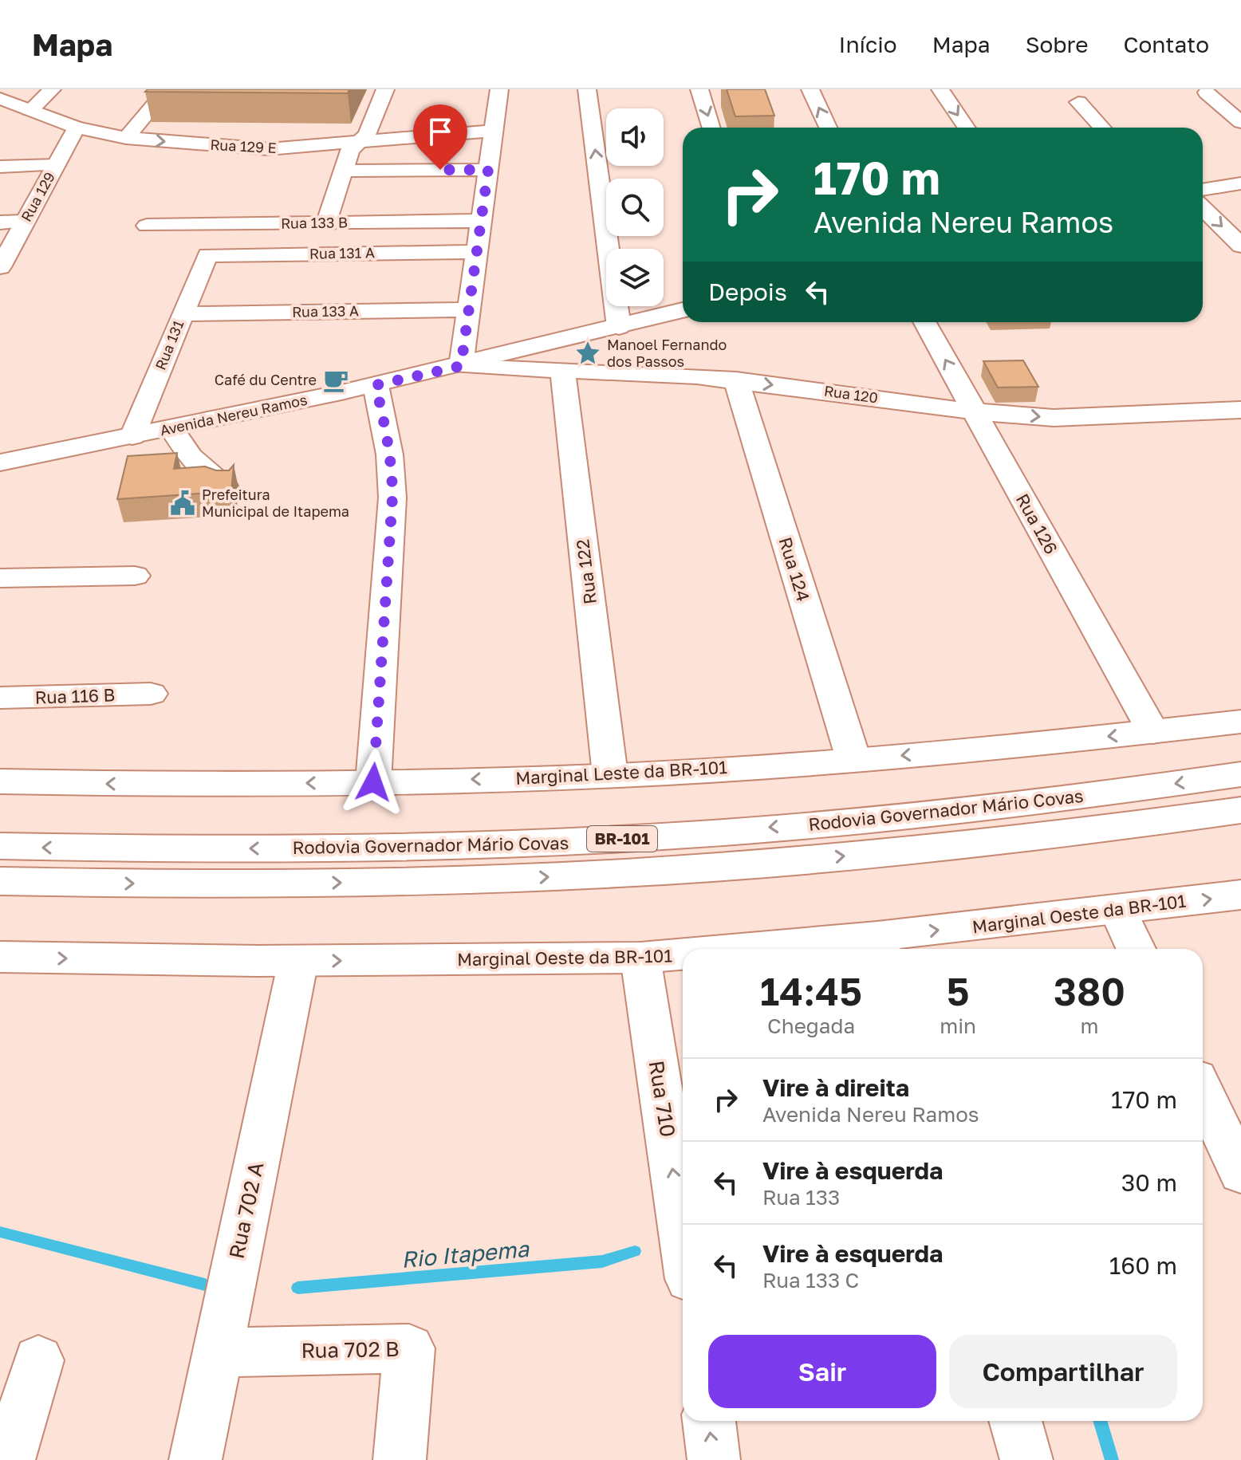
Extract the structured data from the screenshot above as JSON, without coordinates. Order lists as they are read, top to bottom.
{
  "streets": {
    "main road": [
      "Rua 129 E",
      "Rua 129",
      "Rua 133 B",
      "Rua 131 A",
      "Rua 133 A",
      "Rua 131",
      "Rua 120",
      "Avenida Nereu Ramos",
      "Rua 126",
      "Rua 124",
      "Rua 122",
      "Rua 116 B",
      "Marginal Leste da BR-101",
      "Rodovia Governador Mário Covas",
      "BR-101",
      "Marginal Oeste da BR-101",
      "Rua 710",
      "Rua 702 A",
      "Rua 702 B"
    ]
  },
  "crossings": [
    ["Rua 129 E", "Rua 129"],
    ["Rua 131 A", "Rua 131"],
    ["Rua 133 A", "Rua 131"],
    ["Rua 131", "Avenida Nereu Ramos"],
    ["Rua 120", "Avenida Nereu Ramos"],
    ["Rua 120", "Rua 126"],
    ["Rua 120", "Rua 124"],
    ["Rua 120", "Rua 122"],
    ["Rua 126", "Marginal Leste da BR-101"],
    ["Rua 124", "Marginal Leste da BR-101"],
    ["Rua 122", "Marginal Leste da BR-101"],
    ["Marginal Oeste da BR-101", "Rua 710"],
    ["Marginal Oeste da BR-101", "Rua 702 A"],
    ["Rua 702 A", "Rua 702 B"]
  ],
  "one_way": [
    "Rua 129 E",
    "Rua 120",
    "Marginal Leste da BR-101",
    "Marginal Oeste da BR-101",
    "Rua 710"
  ],
  "water": ["Rio Itapema"],
  "places": {
    "place": ["Manoel Fernando dos Passos"],
    "cafe": ["Café du Centre"],
    "public building": ["Prefeitura Municipal de Itapema"]
  },
  "page": {
    "header": "Mapa",
    "nav": [
      "Início",
      "Mapa",
      "Sobre",
      "Contato"
    ],
    "turn": ["170 m", "Avenida Nereu Ramos"],
    "then": "Depois",
    "eta": [
      "14:45",
      "Chegada",
      "5",
      "min",
      "380",
      "m"
    ],
    "list": [
      {
        "name": "Vire à direita",
        "note": "Avenida Nereu Ramos",
        "value": "170 m"
      },
      {
        "name": "Vire à esquerda",
        "note": "Rua 133",
        "value": "30 m"
      },
      {
        "name": "Vire à esquerda",
        "note": "Rua 133 C",
        "value": "160 m"
      }
    ],
    "buttons": ["Sair", "Compartilhar"]
  }
}
